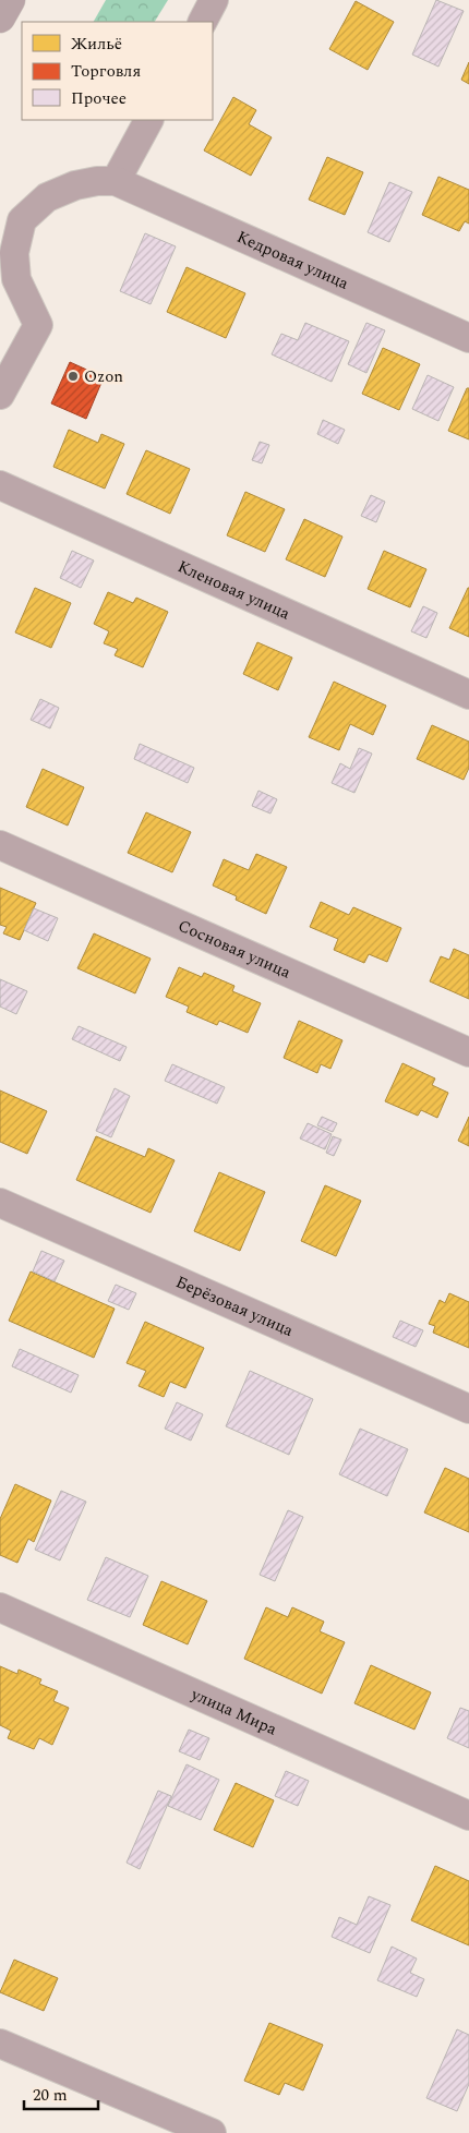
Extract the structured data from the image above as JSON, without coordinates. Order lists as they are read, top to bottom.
{
  "streets": {
    "street": [
      "Кедровая улица",
      "Кленовая улица",
      "Сосновая улица",
      "Берёзовая улица",
      "улица Мира"
    ]
  },
  "places": ["Ozon"],
  "legend": ["Жильё", "Торговля", "Прочее"],
  "scale_bar": "20 m"
}
